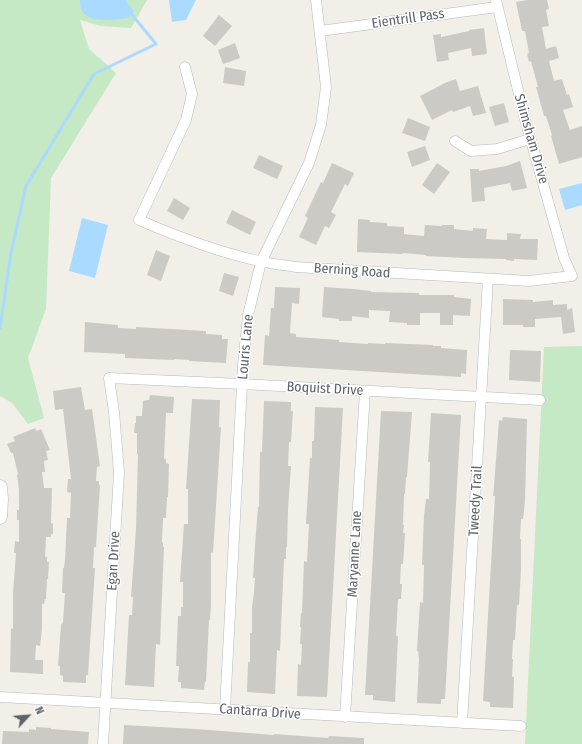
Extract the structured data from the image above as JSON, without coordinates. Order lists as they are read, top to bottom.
{
  "streets": {
    "street": [
      "Eientrill Pass",
      "Shimsham Drive",
      "Berning Road",
      "Louris Lane",
      "Boquist Drive",
      "Tweedy Trail",
      "Maryanne Lane",
      "Egan Drive",
      "Cantarra Drive"
    ]
  },
  "crossings": [
    ["Eientrill Pass", "Shimsham Drive"],
    ["Eientrill Pass", "Louris Lane"],
    ["Shimsham Drive", "Berning Road"],
    ["Berning Road", "Louris Lane"],
    ["Berning Road", "Tweedy Trail"],
    ["Louris Lane", "Boquist Drive"],
    ["Louris Lane", "Cantarra Drive"],
    ["Boquist Drive", "Tweedy Trail"],
    ["Boquist Drive", "Maryanne Lane"],
    ["Boquist Drive", "Egan Drive"],
    ["Tweedy Trail", "Cantarra Drive"],
    ["Maryanne Lane", "Cantarra Drive"],
    ["Egan Drive", "Cantarra Drive"]
  ],
  "north": "top right"
}
